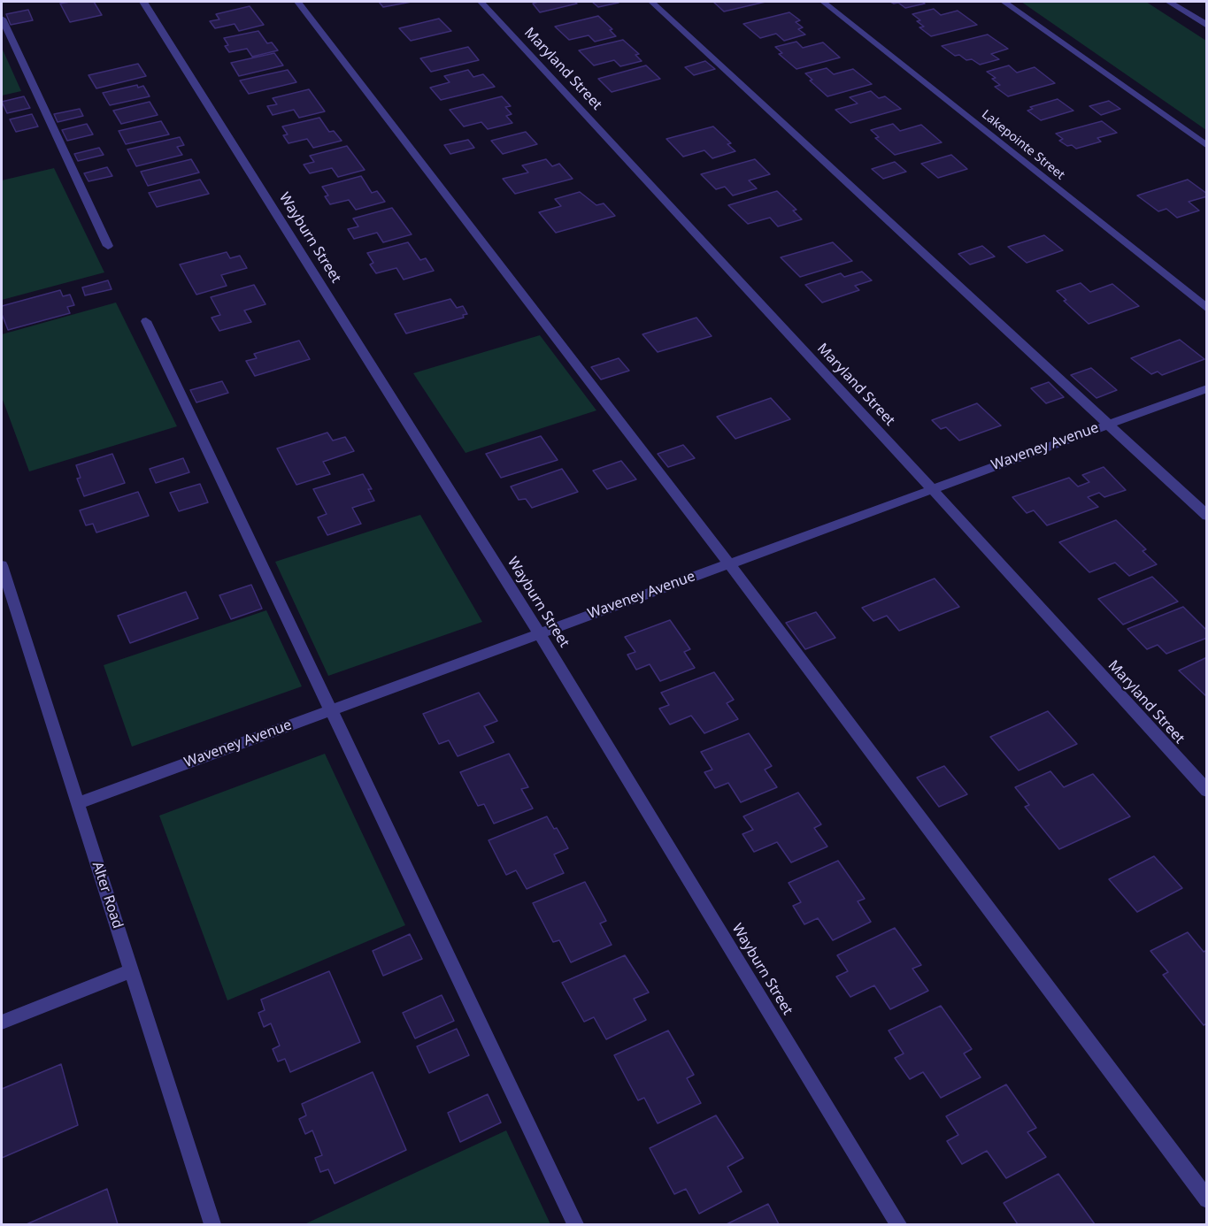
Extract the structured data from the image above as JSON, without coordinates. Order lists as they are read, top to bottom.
{
  "streets": {
    "street": [
      "Maryland Street",
      "Lakepointe Street",
      "Wayburn Street",
      "Waveney Avenue",
      "Alter Road"
    ]
  },
  "crossings": [
    ["Maryland Street", "Waveney Avenue"],
    ["Wayburn Street", "Waveney Avenue"],
    ["Waveney Avenue", "Alter Road"]
  ]
}
